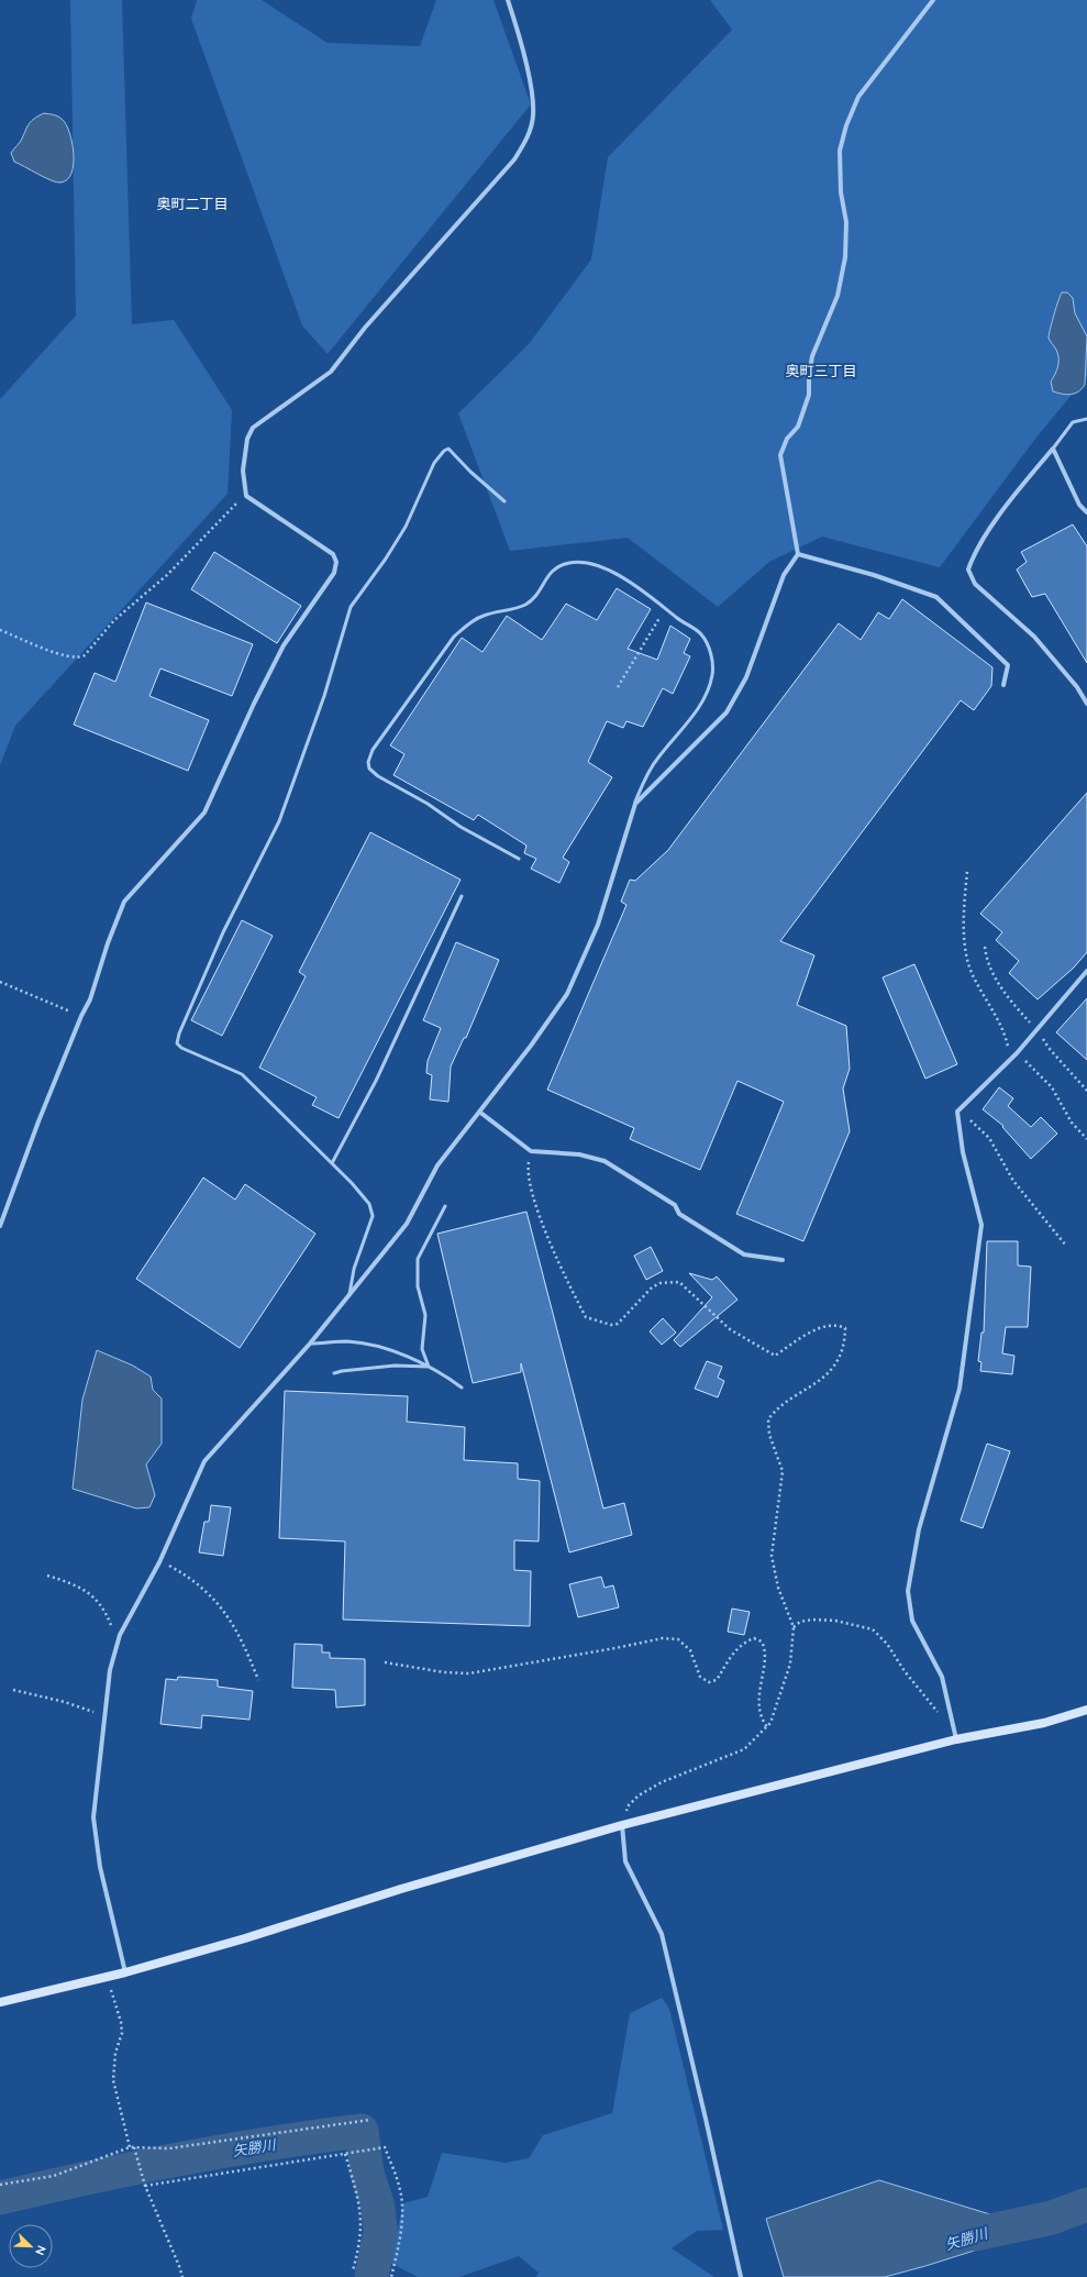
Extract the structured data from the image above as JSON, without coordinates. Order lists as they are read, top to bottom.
{
  "districts": ["奥町二丁目", "奥町三丁目"],
  "water": ["矢勝川"],
  "north": "bottom right"
}
